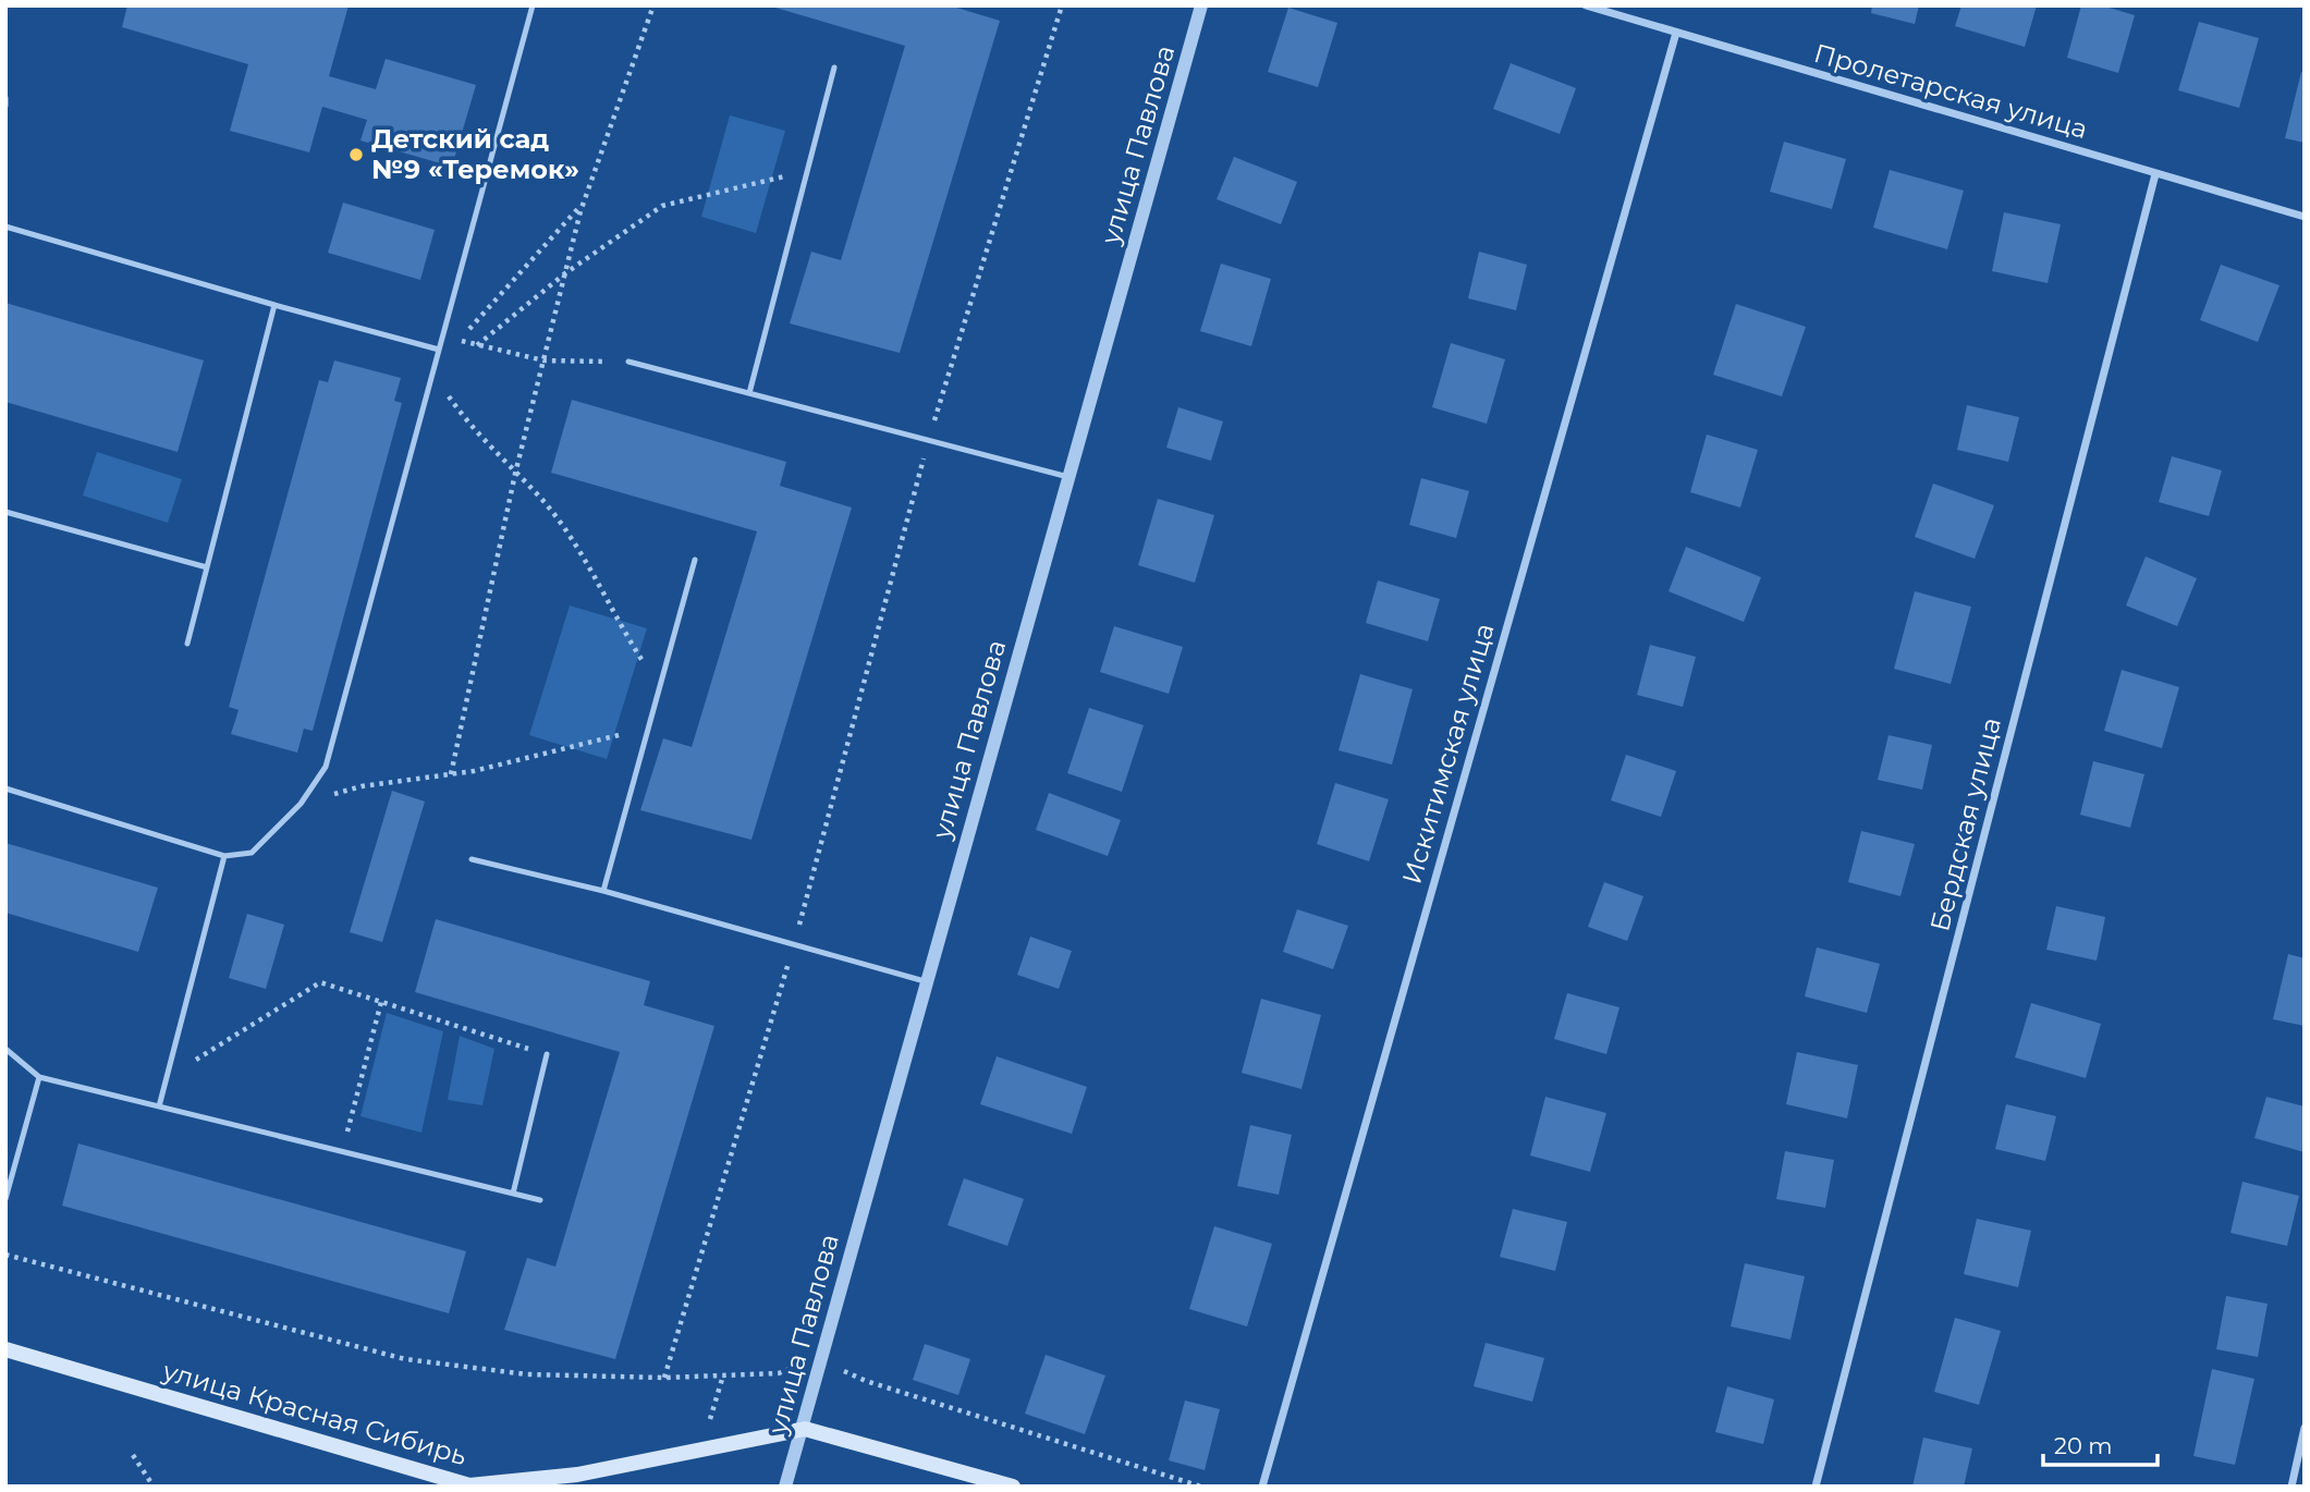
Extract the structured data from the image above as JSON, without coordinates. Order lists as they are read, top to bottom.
{
  "streets": {
    "main road": ["улица Красная Сибирь"],
    "street": [
      "Пролетарская улица",
      "улица Павлова",
      "Искитимская улица",
      "Бердская улица"
    ]
  },
  "crossings": [
    ["Пролетарская улица", "Искитимская улица"],
    ["Пролетарская улица", "Бердская улица"],
    ["улица Павлова", "улица Красная Сибирь"]
  ],
  "places": ["Детский сад №9 «Теремок»"],
  "scale_bar": "20 m"
}
